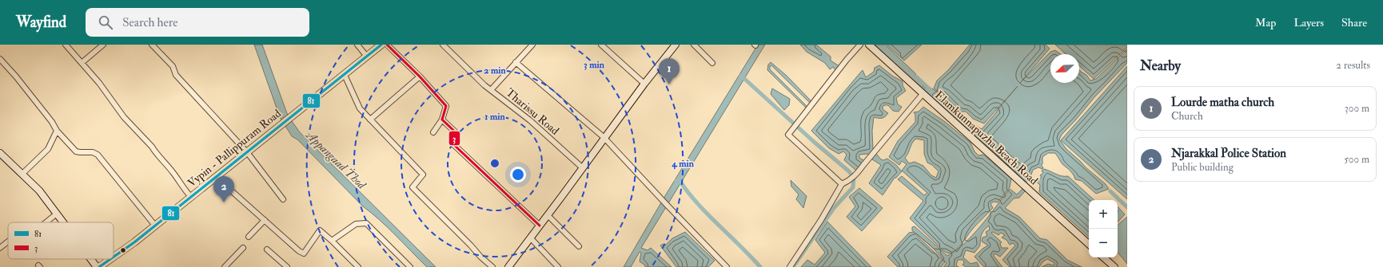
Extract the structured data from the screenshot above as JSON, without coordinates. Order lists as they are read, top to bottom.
{
  "streets": {
    "main road": ["Elamkunnapuzha Beach Road", "Vypin - Pallippuram Road"],
    "street": ["Tharissu Road"]
  },
  "water": ["Appangaad Thod"],
  "lines": ["transit line 81", "transit line 3"],
  "legend": ["81", "3"],
  "north": "bottom left",
  "page": {
    "header": "Wayfind",
    "search": "Search here",
    "nav": ["Map", "Layers", "Share"],
    "heading": ["Nearby", "2 results"],
    "pins": ["1", "2"],
    "list": [
      {
        "mark": "1",
        "name": "Lourde matha church",
        "note": "Church",
        "value": "300 m"
      },
      {
        "mark": "2",
        "name": "Njarakkal Police Station",
        "note": "Public building",
        "value": "500 m"
      }
    ],
    "map_buttons": ["+", "−"]
  },
  "rings": [
    "3 min",
    "2 min",
    "1 min",
    "4 min"
  ]
}
